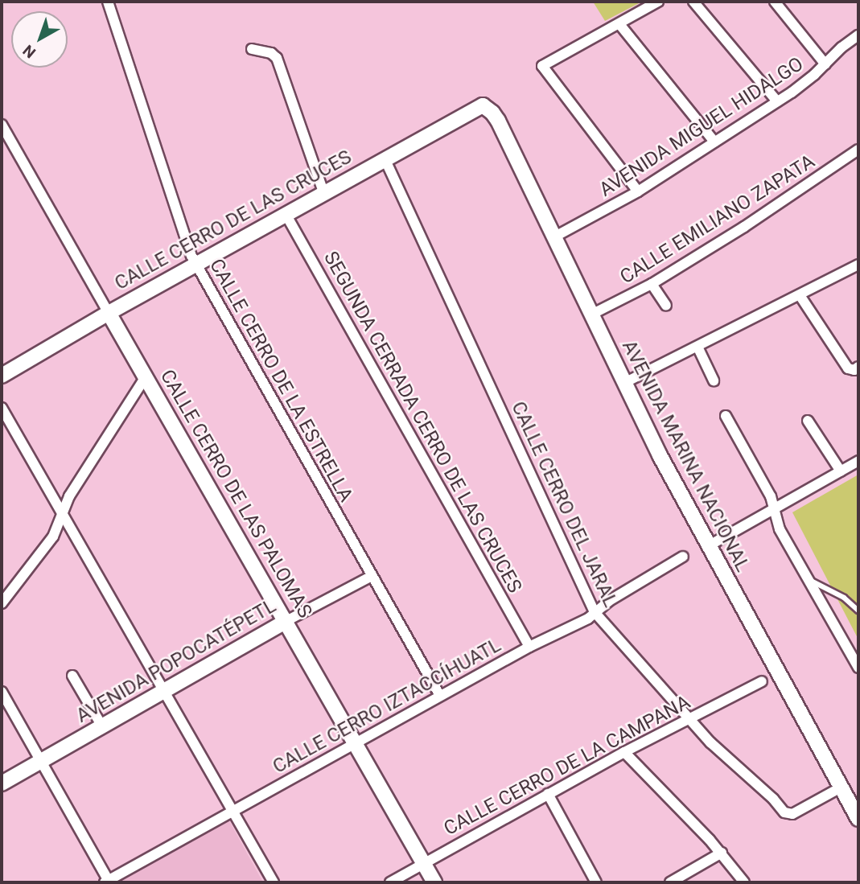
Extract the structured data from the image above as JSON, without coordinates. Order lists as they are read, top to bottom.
{
  "streets": {
    "street": [
      "AVENIDA MIGUEL HIDALGO",
      "CALLE EMILIANO ZAPATA",
      "CALLE CERRO DE LAS CRUCES",
      "CALLE CERRO DE LA ESTRELLA",
      "SEGUNDA CERRADA CERRO DE LAS CRUCES",
      "AVENIDA MARINA NACIONAL",
      "CALLE CERRO DE LAS PALOMAS",
      "CALLE CERRO DEL JARAL",
      "AVENIDA POPOCATÉPETL",
      "CALLE CERRO IZTACCÍHUATL",
      "CALLE CERRO DE LA CAMPANA"
    ]
  },
  "crossings": [
    ["AVENIDA MIGUEL HIDALGO", "AVENIDA MARINA NACIONAL"],
    ["CALLE EMILIANO ZAPATA", "AVENIDA MARINA NACIONAL"],
    ["CALLE CERRO DE LAS CRUCES", "CALLE CERRO DE LA ESTRELLA"],
    ["CALLE CERRO DE LAS CRUCES", "SEGUNDA CERRADA CERRO DE LAS CRUCES"],
    ["CALLE CERRO DE LAS CRUCES", "AVENIDA MARINA NACIONAL"],
    ["CALLE CERRO DE LAS CRUCES", "CALLE CERRO DE LAS PALOMAS"],
    ["CALLE CERRO DE LAS CRUCES", "CALLE CERRO DEL JARAL"],
    ["CALLE CERRO DE LA ESTRELLA", "AVENIDA POPOCATÉPETL"],
    ["CALLE CERRO DE LA ESTRELLA", "CALLE CERRO IZTACCÍHUATL"],
    ["SEGUNDA CERRADA CERRO DE LAS CRUCES", "CALLE CERRO IZTACCÍHUATL"],
    ["AVENIDA MARINA NACIONAL", "CALLE CERRO DEL JARAL"],
    ["CALLE CERRO DE LAS PALOMAS", "AVENIDA POPOCATÉPETL"],
    ["CALLE CERRO DE LAS PALOMAS", "CALLE CERRO IZTACCÍHUATL"],
    ["CALLE CERRO DE LAS PALOMAS", "CALLE CERRO DE LA CAMPANA"],
    ["CALLE CERRO DEL JARAL", "CALLE CERRO IZTACCÍHUATL"],
    ["CALLE CERRO DEL JARAL", "CALLE CERRO DE LA CAMPANA"]
  ],
  "north": "bottom left"
}
